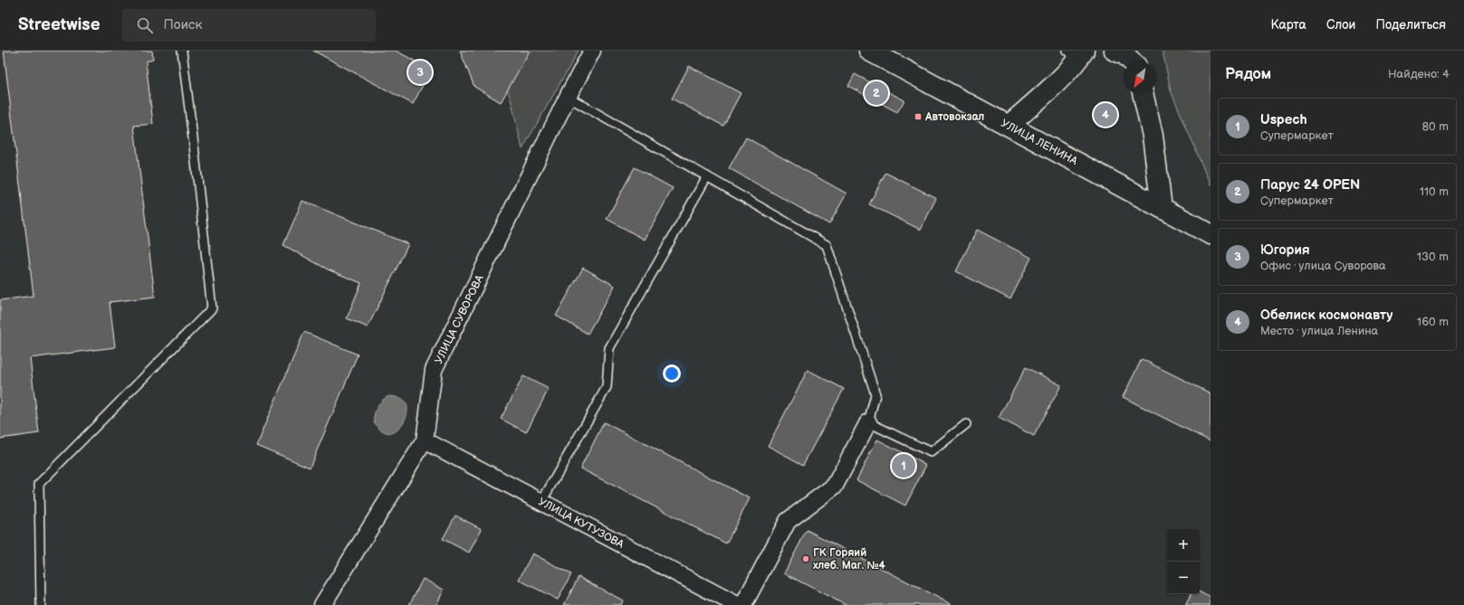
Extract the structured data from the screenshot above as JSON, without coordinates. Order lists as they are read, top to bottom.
{
  "streets": {
    "main road": ["УЛИЦА ЛЕНИНА"],
    "street": ["УЛИЦА СУВОРОВА", "УЛИЦА КУТУЗОВА"]
  },
  "crossings": [
    ["УЛИЦА СУВОРОВА", "УЛИЦА КУТУЗОВА"]
  ],
  "places": {
    "transit": ["Автовокзал"],
    "other": ["ГК Горяий хлеб. Маг. №4"]
  },
  "north": "bottom left",
  "page": {
    "header": "Streetwise",
    "search": "Поиск",
    "nav": ["Карта", "Слои", "Поделиться"],
    "heading": ["Рядом", "Найдено: 4"],
    "pins": [
      "3",
      "2",
      "4",
      "1"
    ],
    "list": [
      {
        "mark": "1",
        "name": "Uspech",
        "note": "Супермаркет",
        "value": "80 m"
      },
      {
        "mark": "2",
        "name": "Парус 24 OPEN",
        "note": "Супермаркет",
        "value": "110 m"
      },
      {
        "mark": "3",
        "name": "Югория",
        "note": "Офис · улица Суворова",
        "value": "130 m"
      },
      {
        "mark": "4",
        "name": "Обелиск космонавту",
        "note": "Место · улица Ленина",
        "value": "160 m"
      }
    ],
    "map_buttons": ["+", "−"]
  }
}
